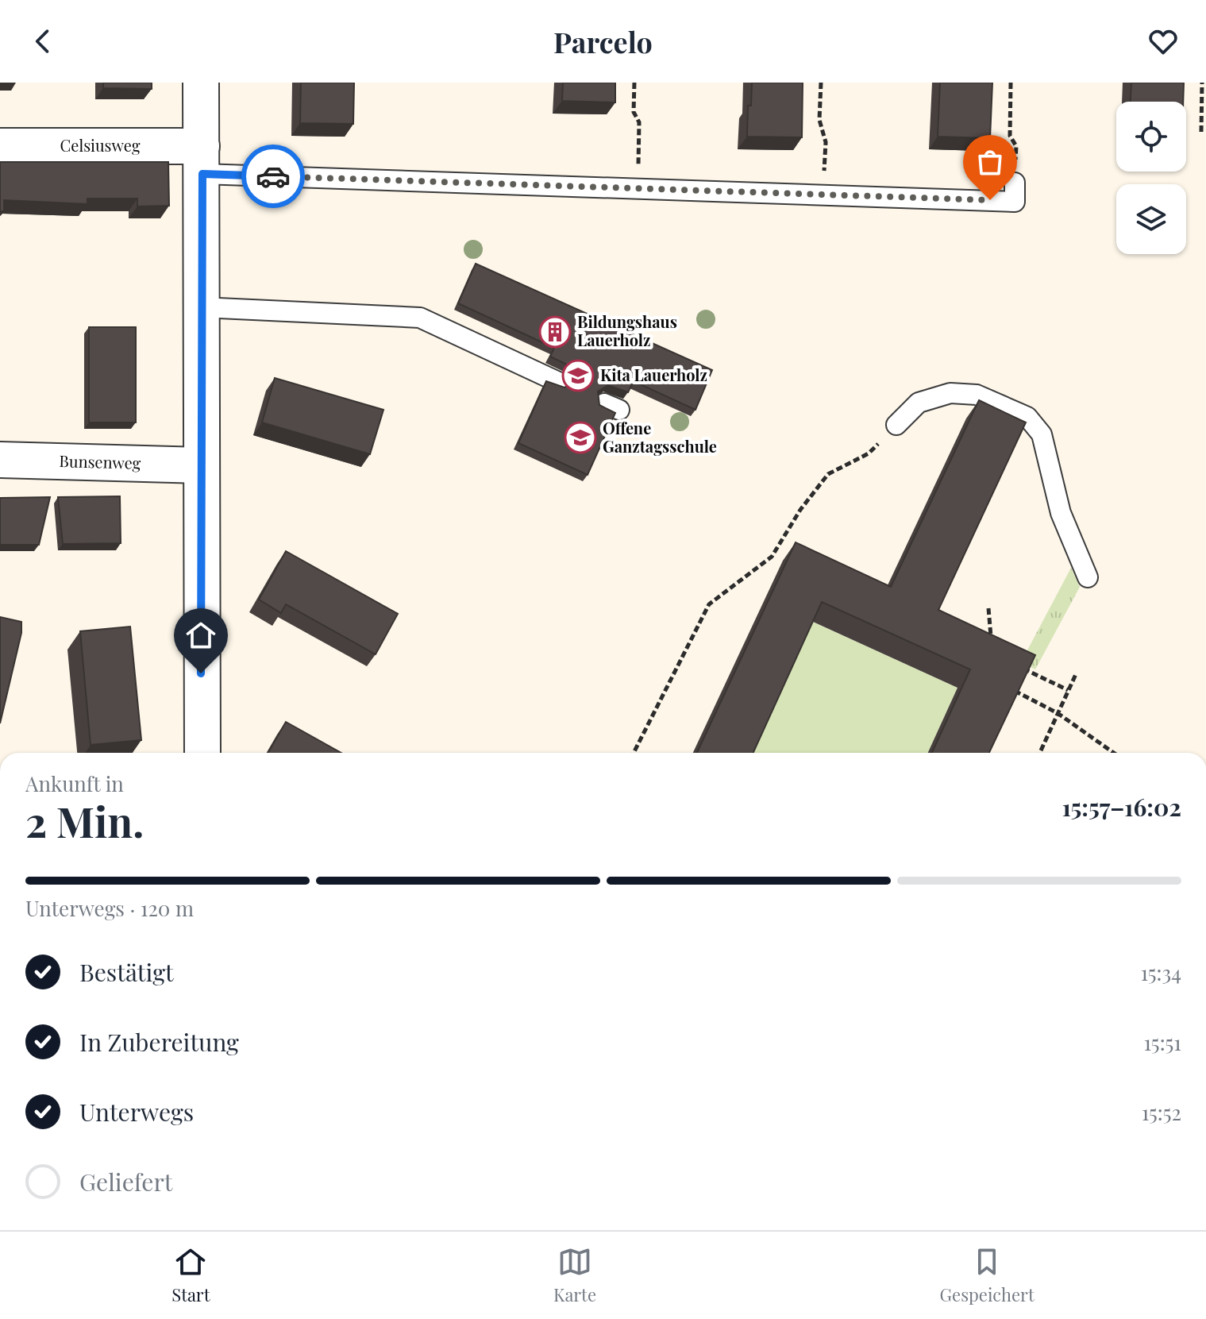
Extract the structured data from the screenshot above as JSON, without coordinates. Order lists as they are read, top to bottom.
{
  "streets": {
    "street": ["Celsiusweg", "Bunsenweg"]
  },
  "places": {
    "building": ["Bildungshaus Lauerholz"],
    "school or university": ["Kita Lauerholz", "Offene Ganztagsschule"]
  },
  "page": {
    "header": "Parcelo",
    "heading": ["2 Min.", "Ankunft in", "15:57–16:02"],
    "bar": "Unterwegs · 120 m",
    "list": [
      ["Bestätigt", "15:34"],
      ["In Zubereitung", "15:51"],
      ["Unterwegs", "15:52"],
      "Geliefert"
    ],
    "tabs": ["Start", "Karte", "Gespeichert"]
  }
}
